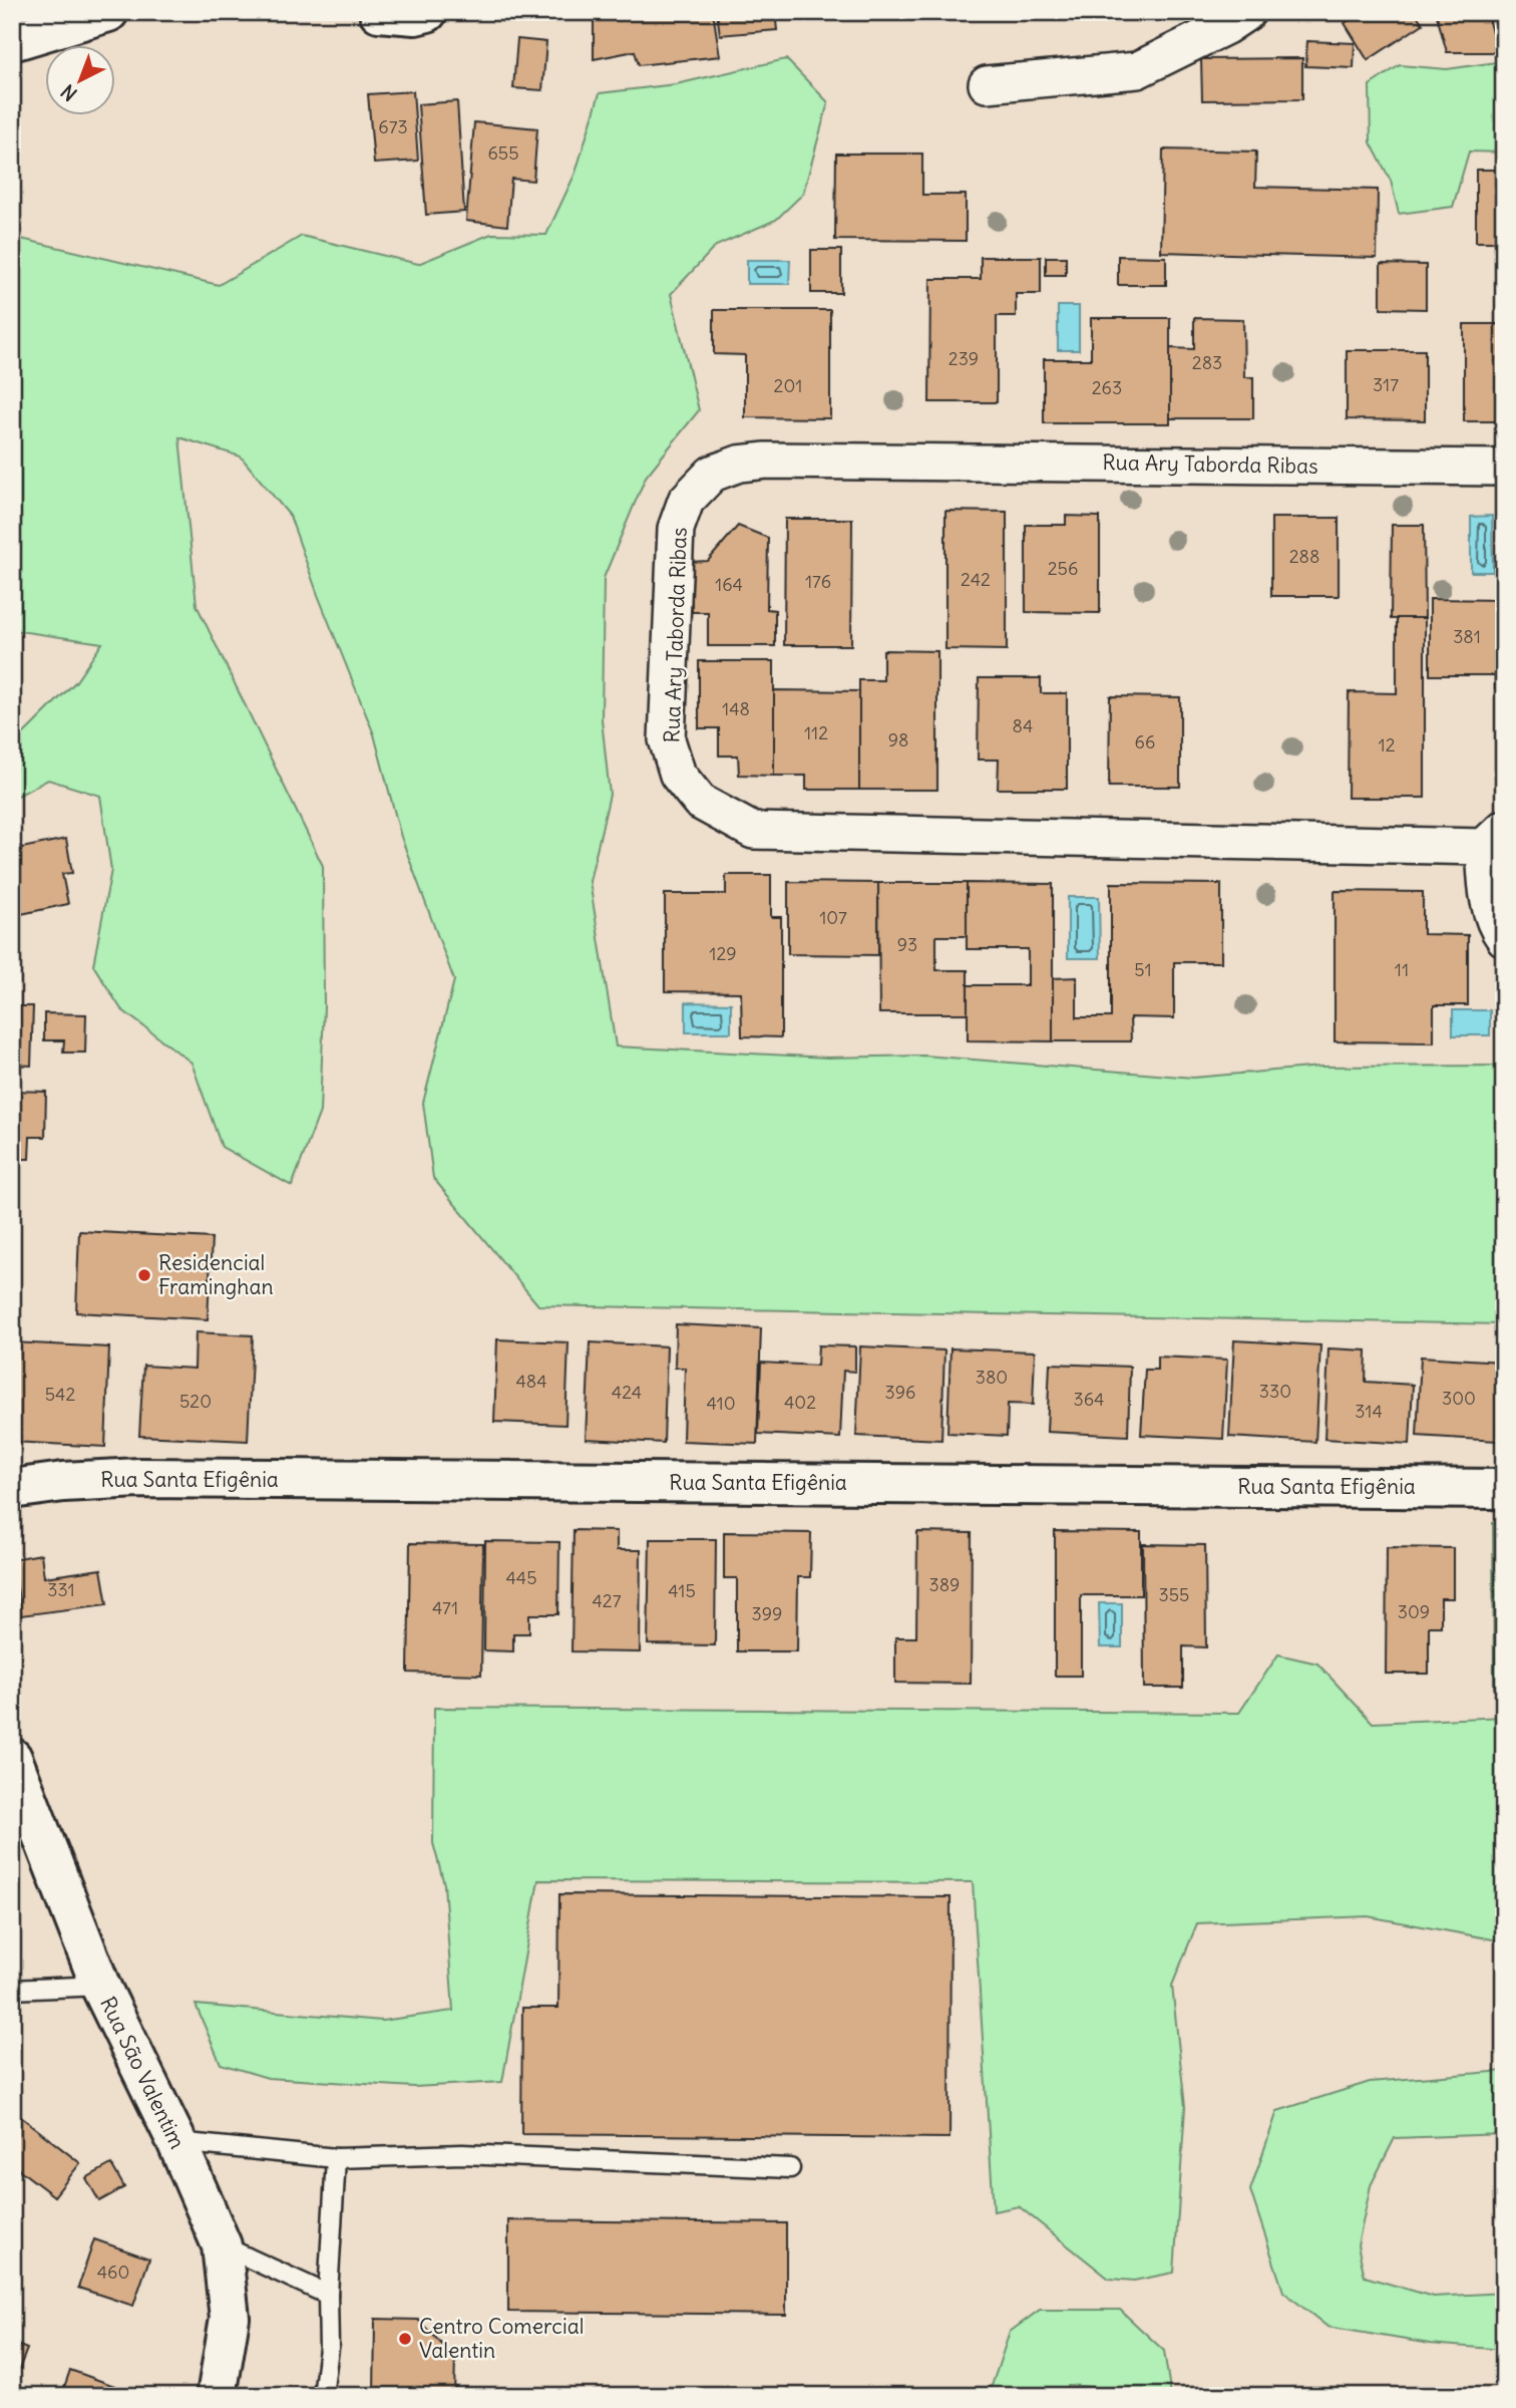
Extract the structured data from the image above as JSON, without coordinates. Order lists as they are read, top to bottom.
{
  "streets": {
    "street": ["Rua Ary Taborda Ribas", "Rua Santa Efigênia", "Rua São Valentim"]
  },
  "places": ["Residencial Framinghan", "Centro Comercial Valentin"],
  "house_numbers": [
    "673",
    "655",
    "239",
    "283",
    "317",
    "201",
    "263",
    "288",
    "256",
    "242",
    "176",
    "164",
    "381",
    "148",
    "84",
    "112",
    "98",
    "66",
    "12",
    "107",
    "93",
    "129",
    "51",
    "11",
    "380",
    "484",
    "330",
    "424",
    "396",
    "542",
    "300",
    "364",
    "520",
    "402",
    "410",
    "314",
    "445",
    "389",
    "331",
    "415",
    "355",
    "427",
    "471",
    "309",
    "399",
    "460"
  ],
  "north": "bottom left"
}
